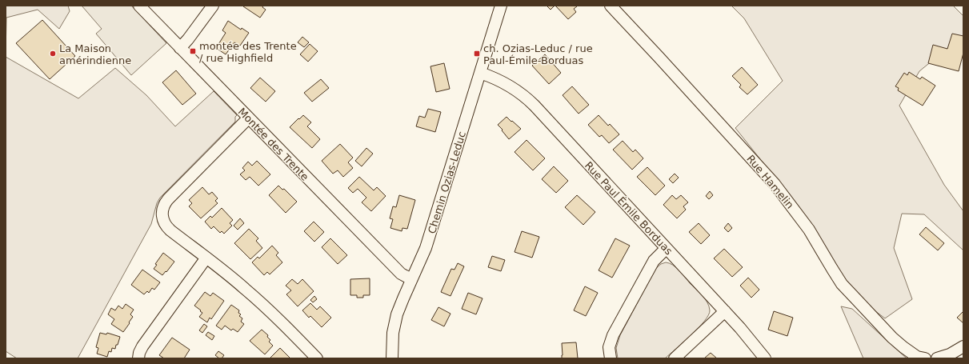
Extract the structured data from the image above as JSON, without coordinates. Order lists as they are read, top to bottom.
{
  "streets": {
    "street": [
      "Montée des Trente",
      "Rue Hamelin",
      "Chemin Ozias-Leduc",
      "Rue Paul Émile Borduas"
    ]
  },
  "crossings": [
    ["Montée des Trente", "Chemin Ozias-Leduc"],
    ["Chemin Ozias-Leduc", "Rue Paul Émile Borduas"]
  ],
  "places": {
    "transit": ["montée des Trente / rue Highfield", "ch. Ozias-Leduc / rue Paul-Émile-Borduas"],
    "other": ["La Maison amérindienne"]
  }
}
